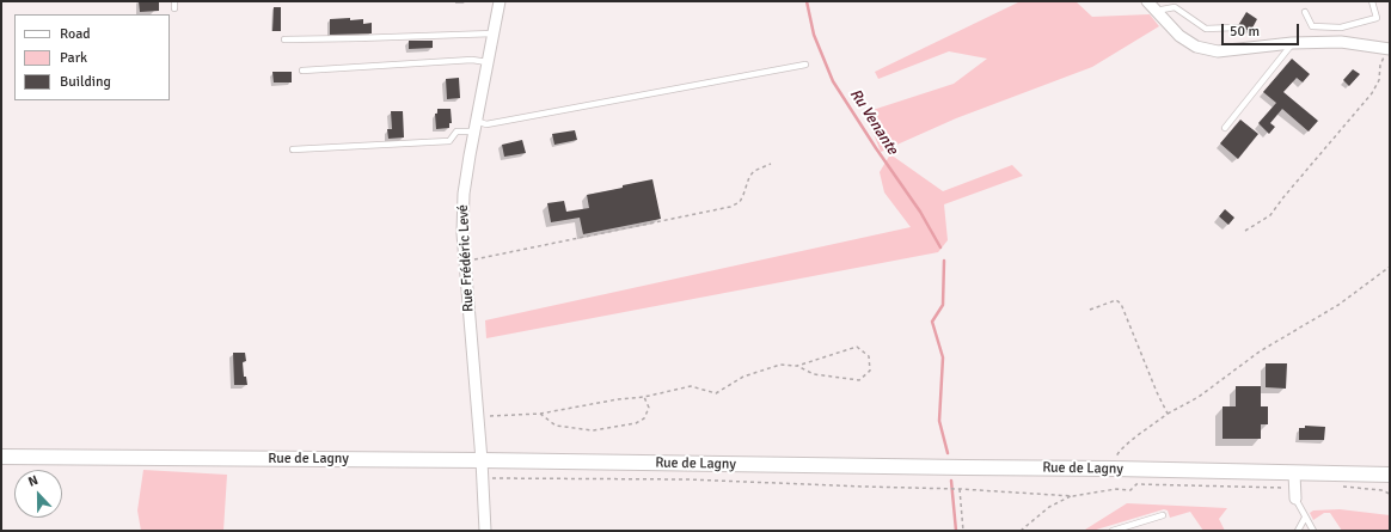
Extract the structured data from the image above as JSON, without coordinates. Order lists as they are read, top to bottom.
{
  "streets": {
    "main road": ["Rue de Lagny"],
    "street": ["Rue Frédéric Levé"]
  },
  "crossings": [
    ["Rue Frédéric Levé", "Rue de Lagny"]
  ],
  "water": ["Ru Venante"],
  "legend": ["Road", "Park", "Building"],
  "scale_bar": "50 m",
  "north": "top"
}
